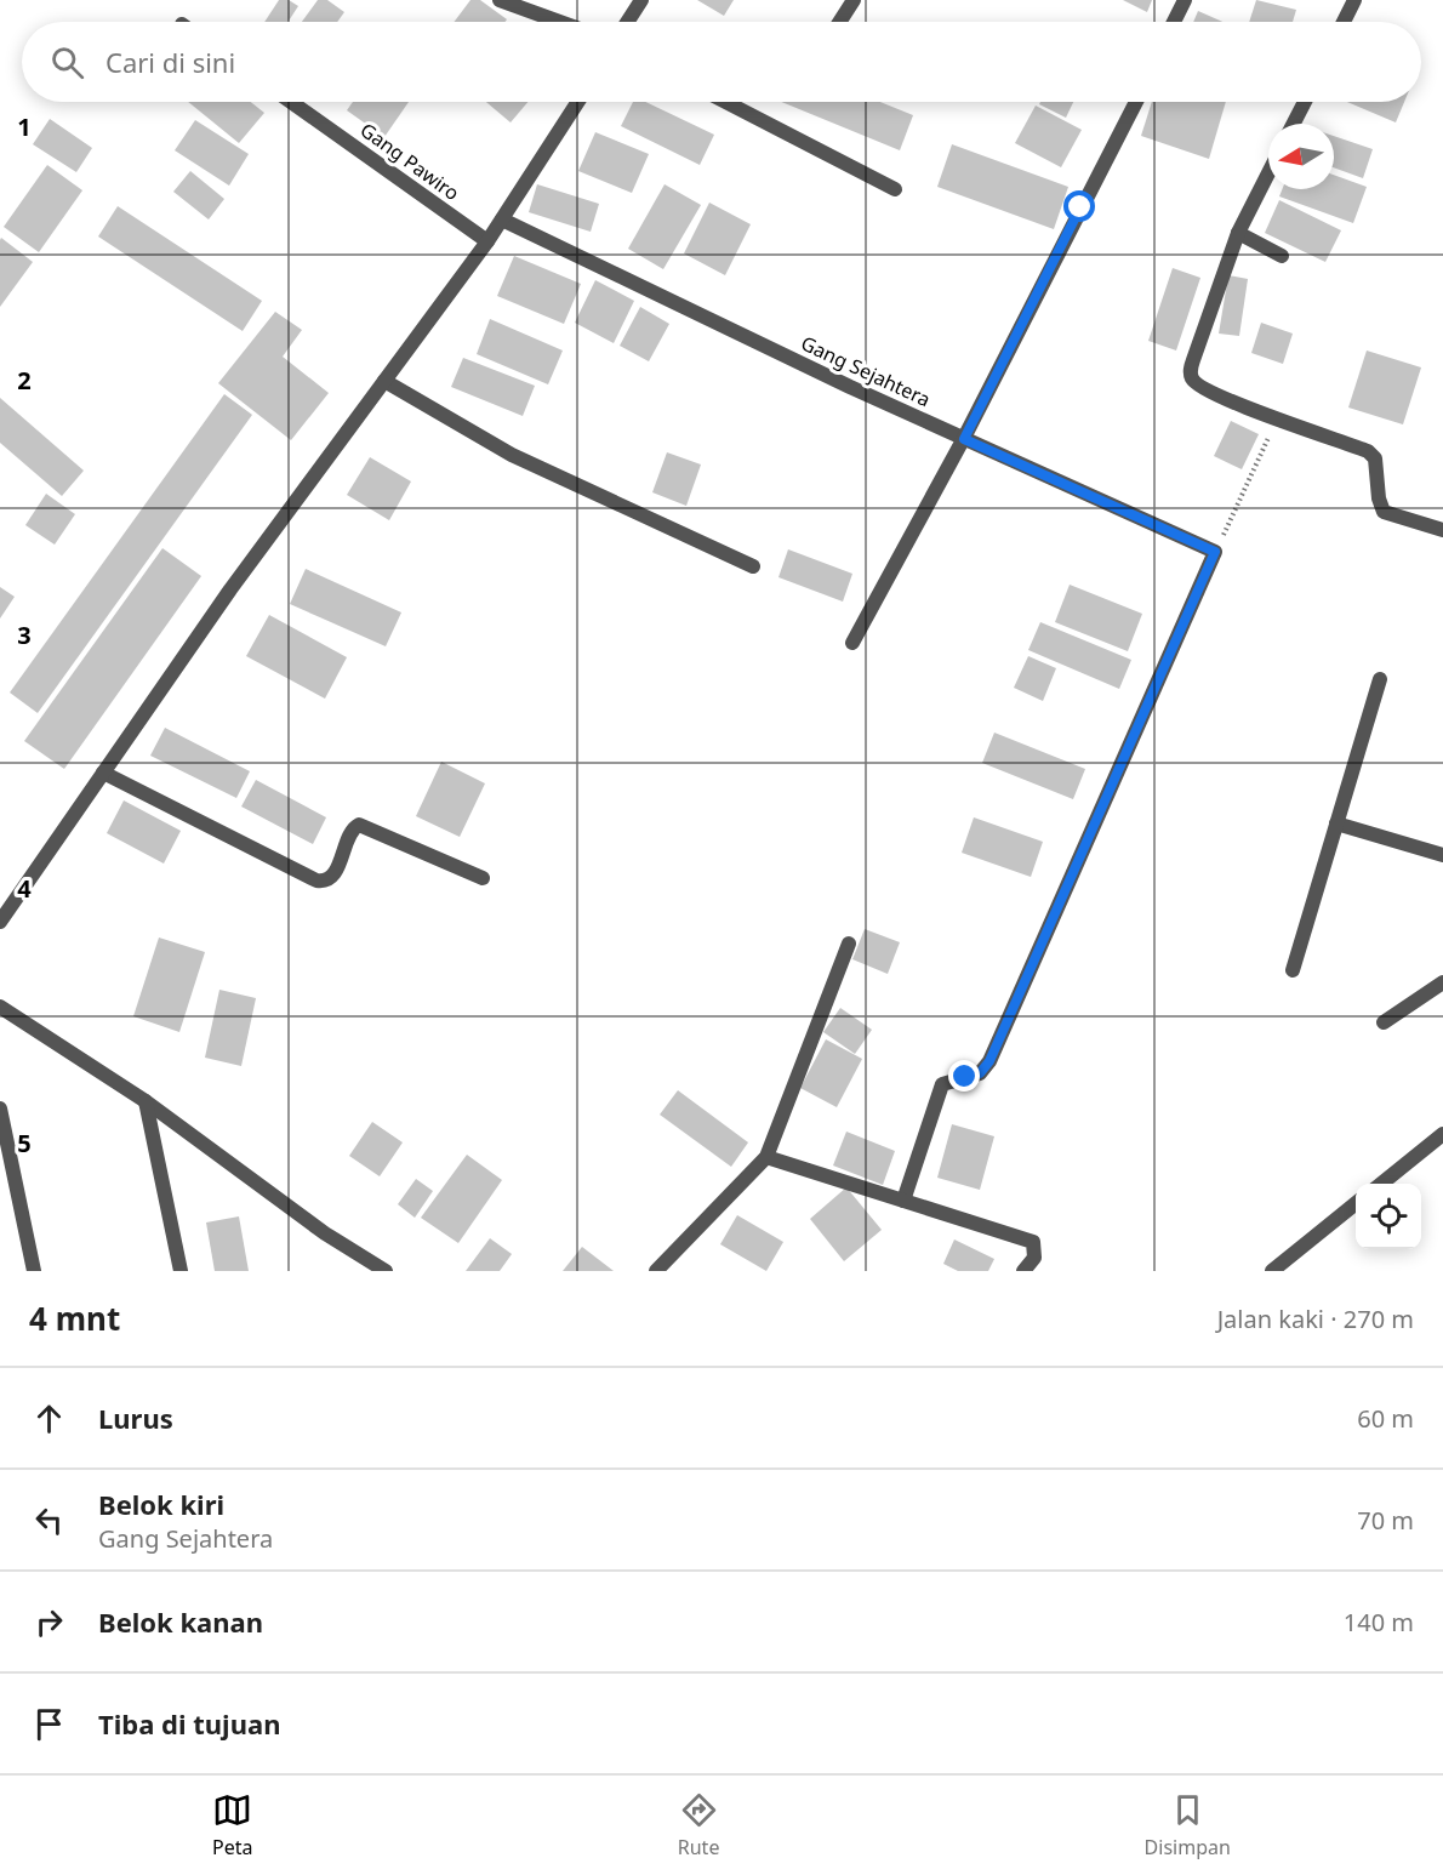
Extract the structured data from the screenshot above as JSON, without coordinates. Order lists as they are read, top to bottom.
{
  "streets": {
    "street": ["Gang Pawiro", "Gang Sejahtera"]
  },
  "north": "left",
  "page": {
    "search": "Cari di sini",
    "heading": ["4 mnt", "Jalan kaki · 270 m"],
    "list": [
      ["Lurus", "60 m"],
      ["Belok kiri", "Gang Sejahtera", "70 m"],
      ["Belok kanan", "140 m"],
      "Tiba di tujuan"
    ],
    "nav": ["Peta", "Rute", "Disimpan"]
  },
  "grid": {
    "rows": [
      "1",
      "2",
      "3",
      "4",
      "5"
    ]
  }
}
